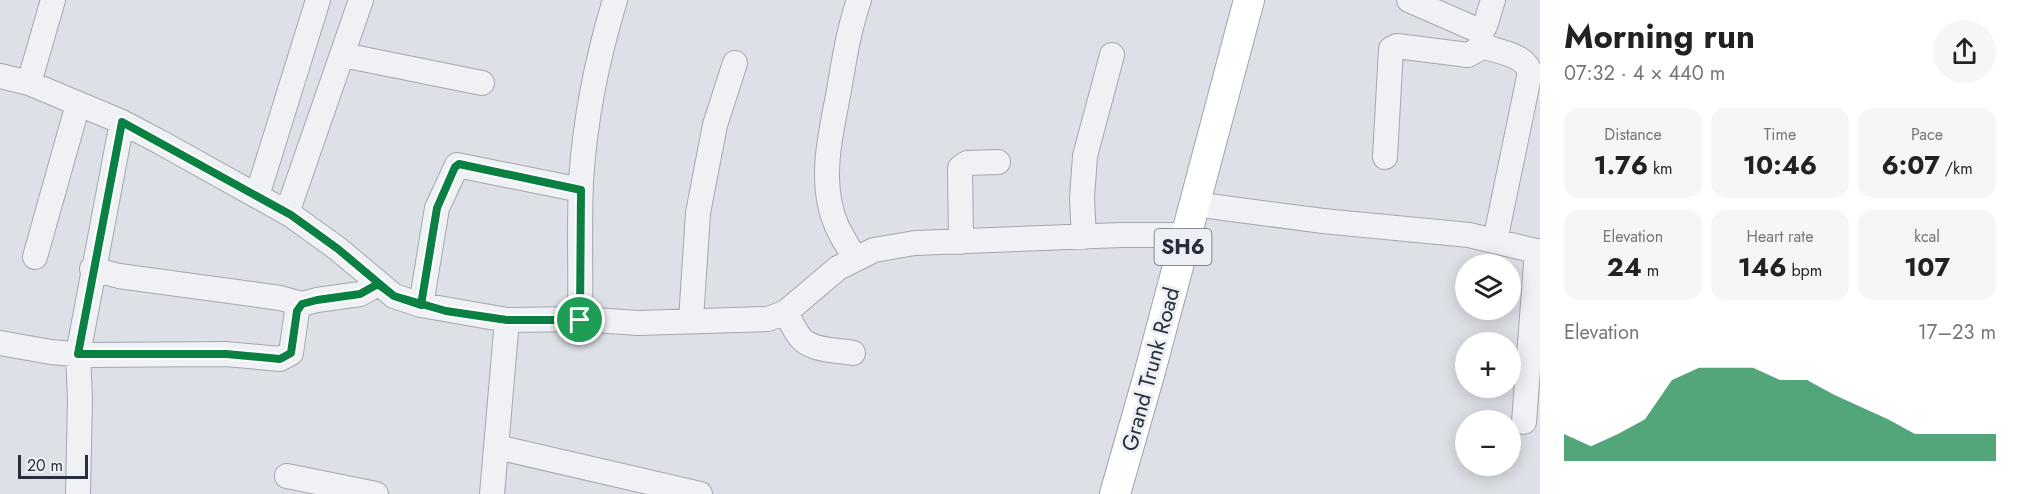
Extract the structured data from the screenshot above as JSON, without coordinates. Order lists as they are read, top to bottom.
{
  "streets": {
    "main road": ["SH6", "Grand Trunk Road"]
  },
  "scale_bar": "20 m",
  "page": {
    "heading": ["Morning run", "07:32 · 4 × 440 m"],
    "stats": [
      ["Distance", "1.76 km"],
      ["Time", "10:46"],
      ["Pace", "6:07 /km"],
      ["Elevation", "24 m"],
      ["Heart rate", "146 bpm"],
      ["kcal", "107"]
    ],
    "map_buttons": ["+", "−"],
    "chart": ["Elevation", "17–23 m"],
    "scale": "20 m"
  }
}
